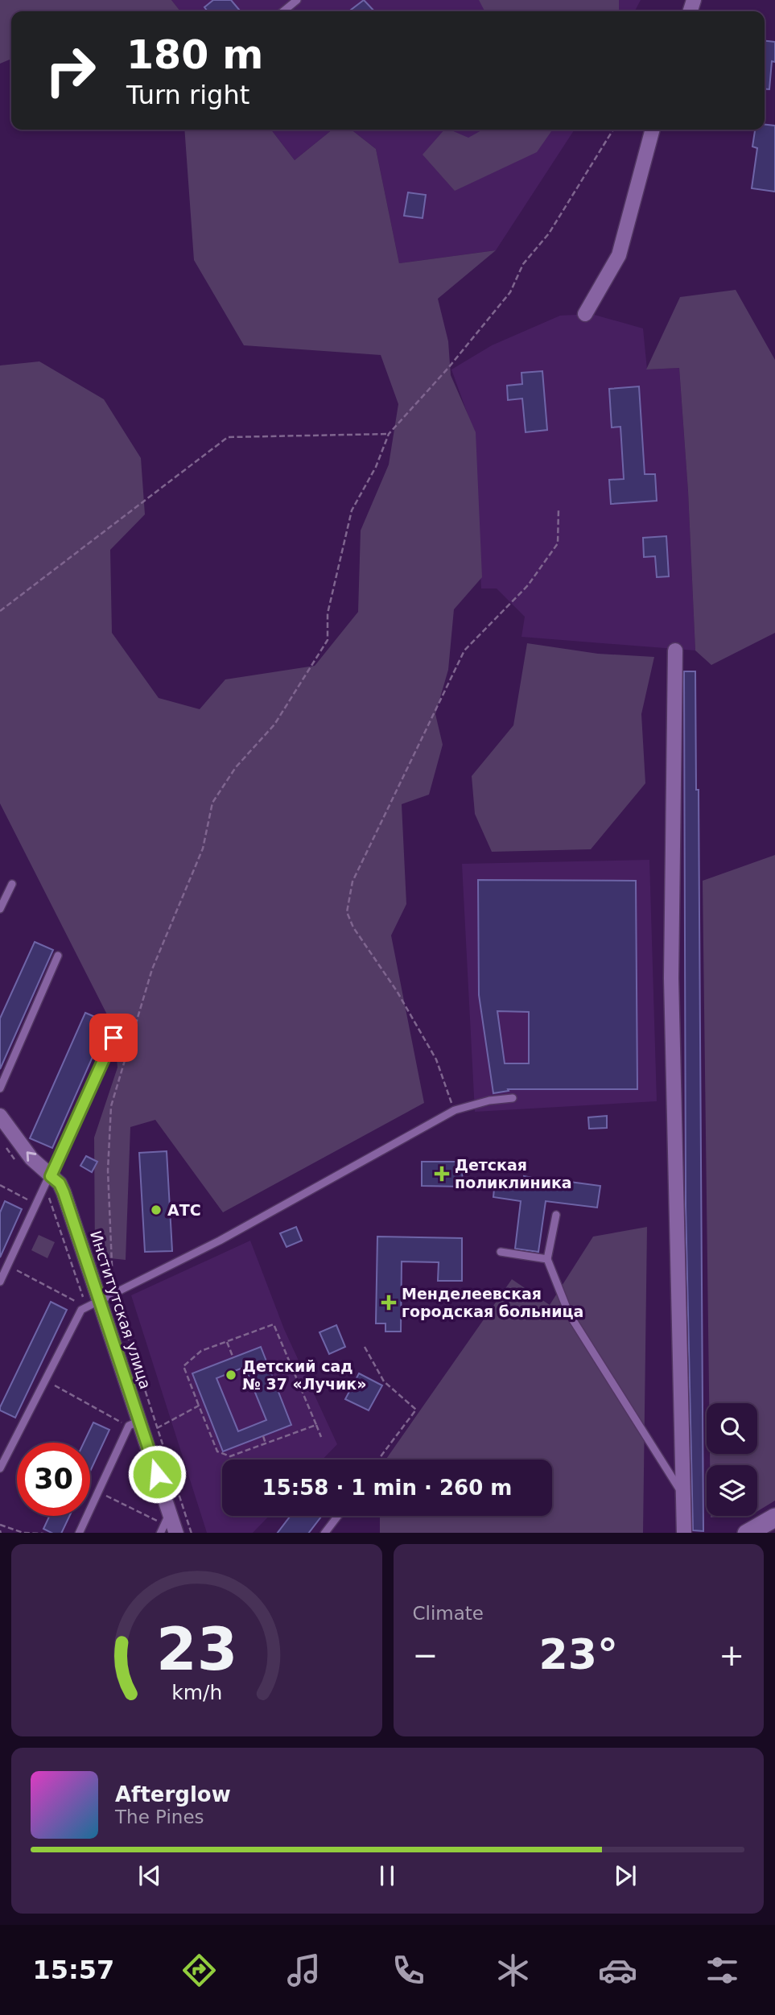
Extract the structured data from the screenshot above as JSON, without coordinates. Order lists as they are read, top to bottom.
{
  "streets": {
    "street": ["Институтская улица"]
  },
  "places": {
    "health": ["Детская поликлиника", "Менделеевская городская больница"],
    "other": ["АТС", "Детский сад № 37 «Лучик»"]
  },
  "page": {
    "turn": ["180 m", "Turn right"],
    "limit": "30",
    "trip": "15:58 · 1 min · 260 m",
    "tile": "Climate",
    "heat": ["−", "23°", "+"],
    "song": ["Afterglow", "The Pines"],
    "tabs": "15:57",
    "gauge": ["23", "km/h"]
  }
}
